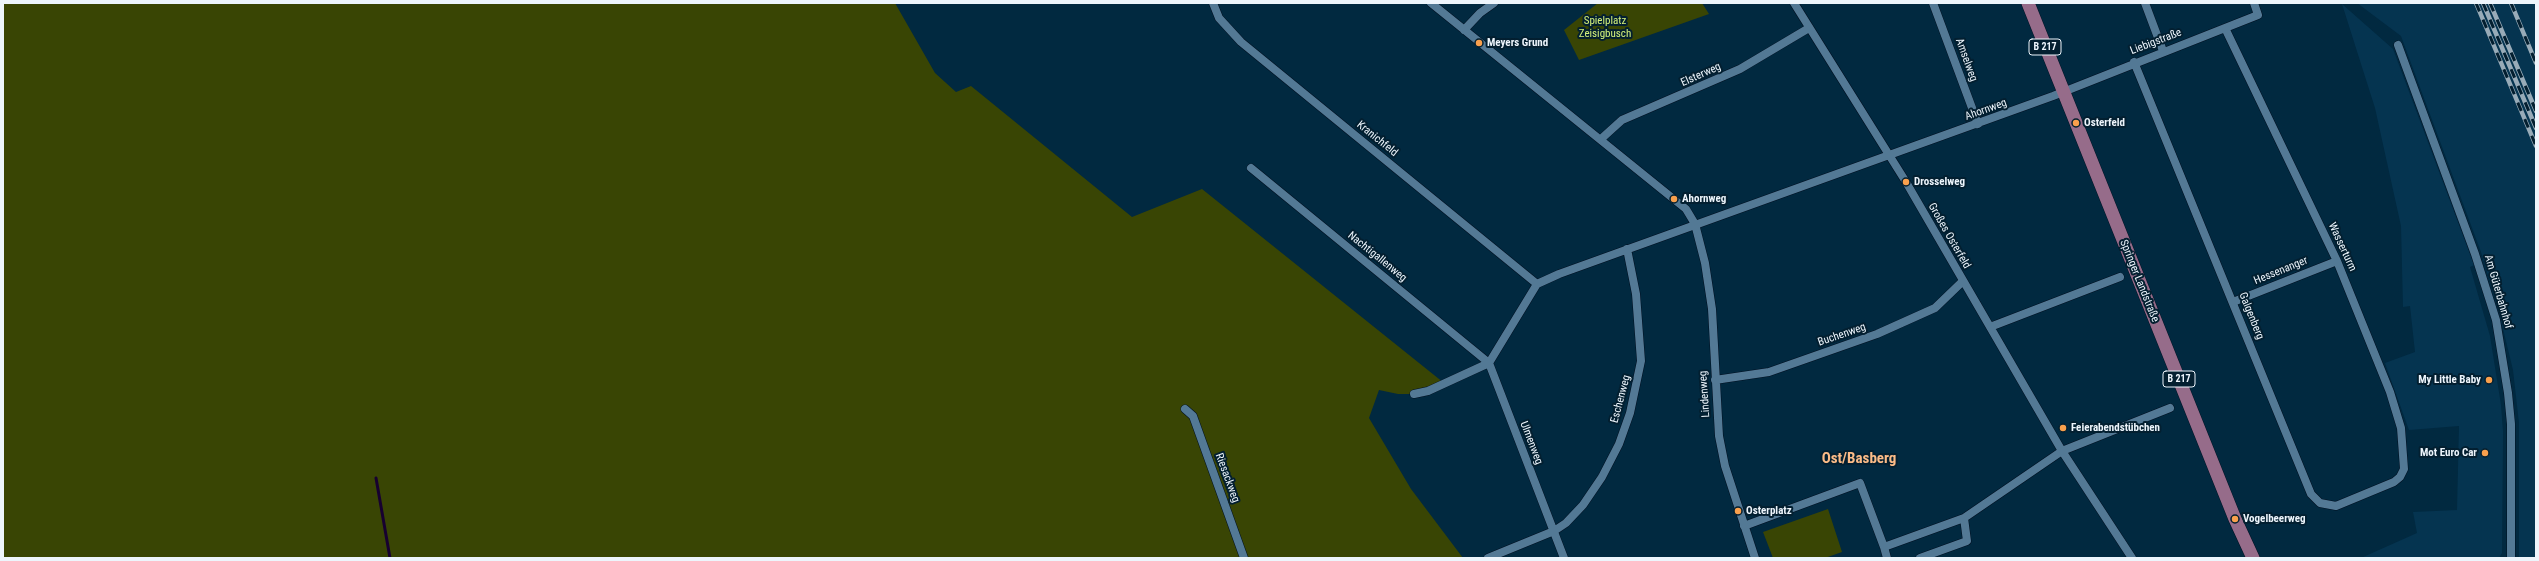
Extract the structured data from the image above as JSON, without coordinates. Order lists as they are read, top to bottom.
{
  "streets": {
    "main road": ["B 217", "Springer Landstraße"],
    "street": [
      "Liebigstraße",
      "Amselweg",
      "Elsterweg",
      "Ahornweg",
      "Kranichfeld",
      "Großes Osterfeld",
      "Wasserturm",
      "Nachtigallenweg",
      "Hessenanger",
      "Am Güterbahnhof",
      "Galgenberg",
      "Buchenweg",
      "Lindenweg",
      "Eschenweg",
      "Ulmenweg",
      "Riesackweg"
    ]
  },
  "crossings": [
    ["Liebigstraße", "Ahornweg"],
    ["Liebigstraße", "Wasserturm"],
    ["Liebigstraße", "Springer Landstraße"],
    ["Liebigstraße", "Galgenberg"],
    ["Amselweg", "Ahornweg"],
    ["Ahornweg", "Kranichfeld"],
    ["Ahornweg", "Großes Osterfeld"],
    ["Ahornweg", "Springer Landstraße"],
    ["Ahornweg", "Lindenweg"],
    ["Ahornweg", "Eschenweg"],
    ["Großes Osterfeld", "Buchenweg"],
    ["Wasserturm", "Hessenanger"],
    ["Wasserturm", "Galgenberg"],
    ["Nachtigallenweg", "Ulmenweg"],
    ["Hessenanger", "Galgenberg"],
    ["Buchenweg", "Lindenweg"],
    ["Eschenweg", "Ulmenweg"]
  ],
  "districts": ["Ost/Basberg"],
  "parks": ["Spielplatz Zeisigbusch"],
  "places": [
    "Meyers Grund",
    "Osterfeld",
    "Drosselweg",
    "Ahornweg",
    "My Little Baby",
    "Feierabendstübchen",
    "Mot Euro Car",
    "Osterplatz",
    "Vogelbeerweg"
  ]
}
